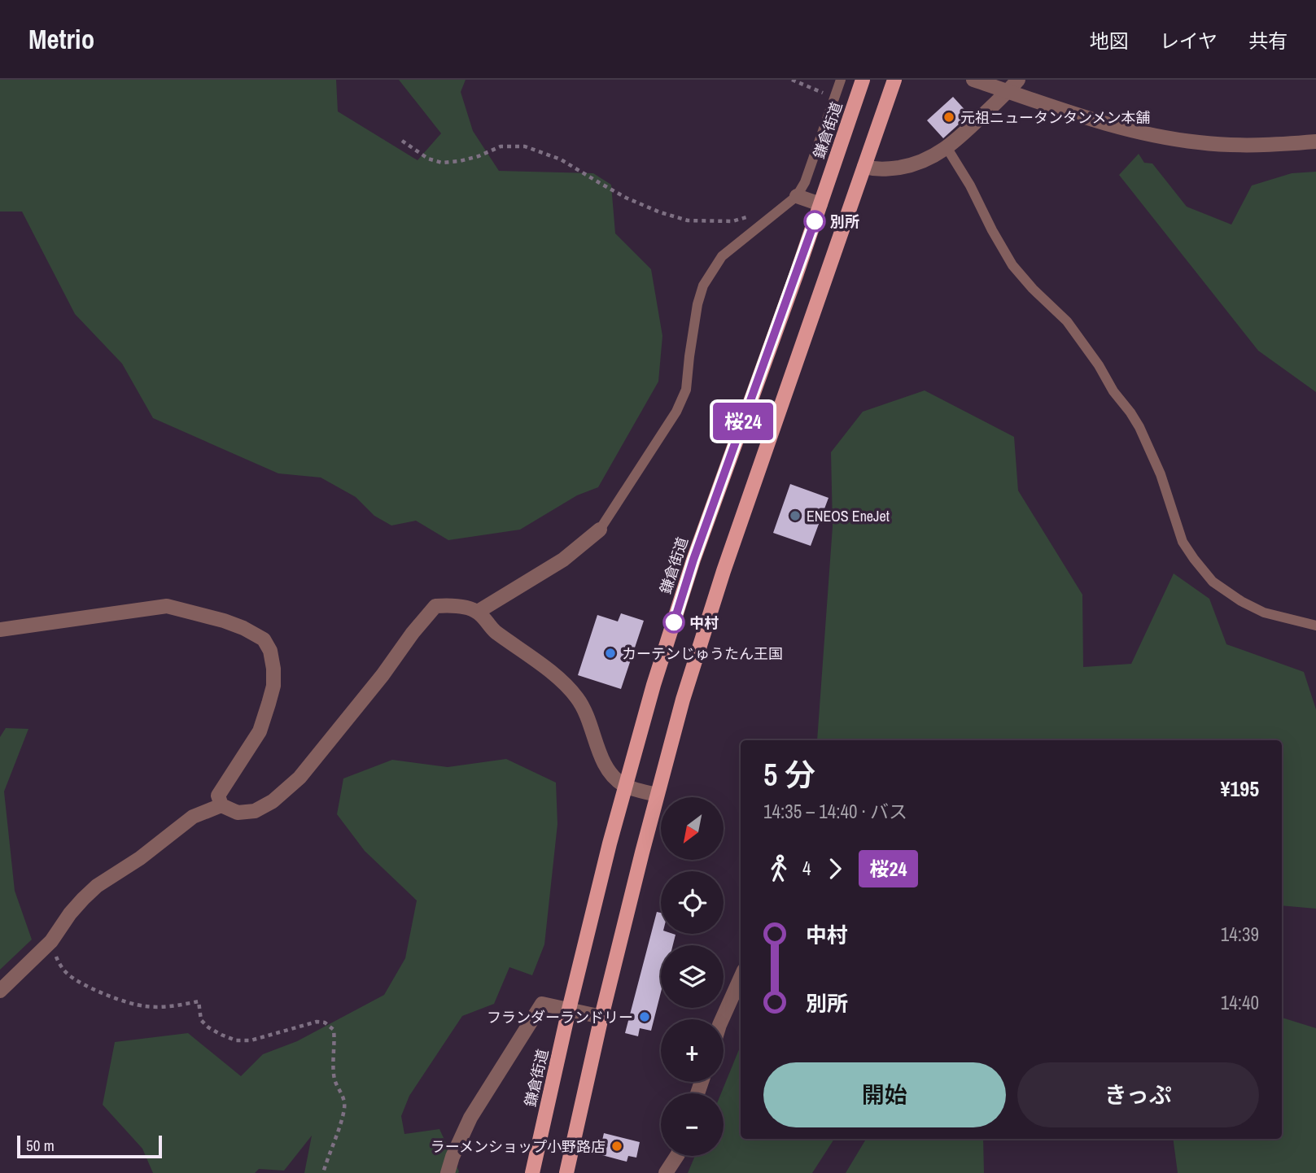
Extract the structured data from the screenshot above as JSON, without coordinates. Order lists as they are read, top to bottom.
{
  "streets": {
    "main road": ["鎌倉街道"]
  },
  "places": [
    "元祖ニュータンタンメン本舗",
    "別所",
    "ENEOS EneJet",
    "中村",
    "カーテンじゅうたん王国",
    "フランダーランドリー",
    "ラーメンショップ小野路店"
  ],
  "lines": ["bus line 桜24"],
  "scale_bar": "50 m",
  "north": "bottom left",
  "page": {
    "header": "Metrio",
    "nav": ["地図", "レイヤ", "共有"],
    "on_map": "桜24",
    "heading": ["5 分", "14:35 – 14:40 · バス", "¥195"],
    "map_buttons": ["+", "−"],
    "legs": ["4", "桜24"],
    "list": [
      {
        "name": "中村",
        "value": "14:39"
      },
      {
        "name": "別所",
        "value": "14:40"
      }
    ],
    "buttons": ["開始", "きっぷ"],
    "scale": "50 m"
  }
}
